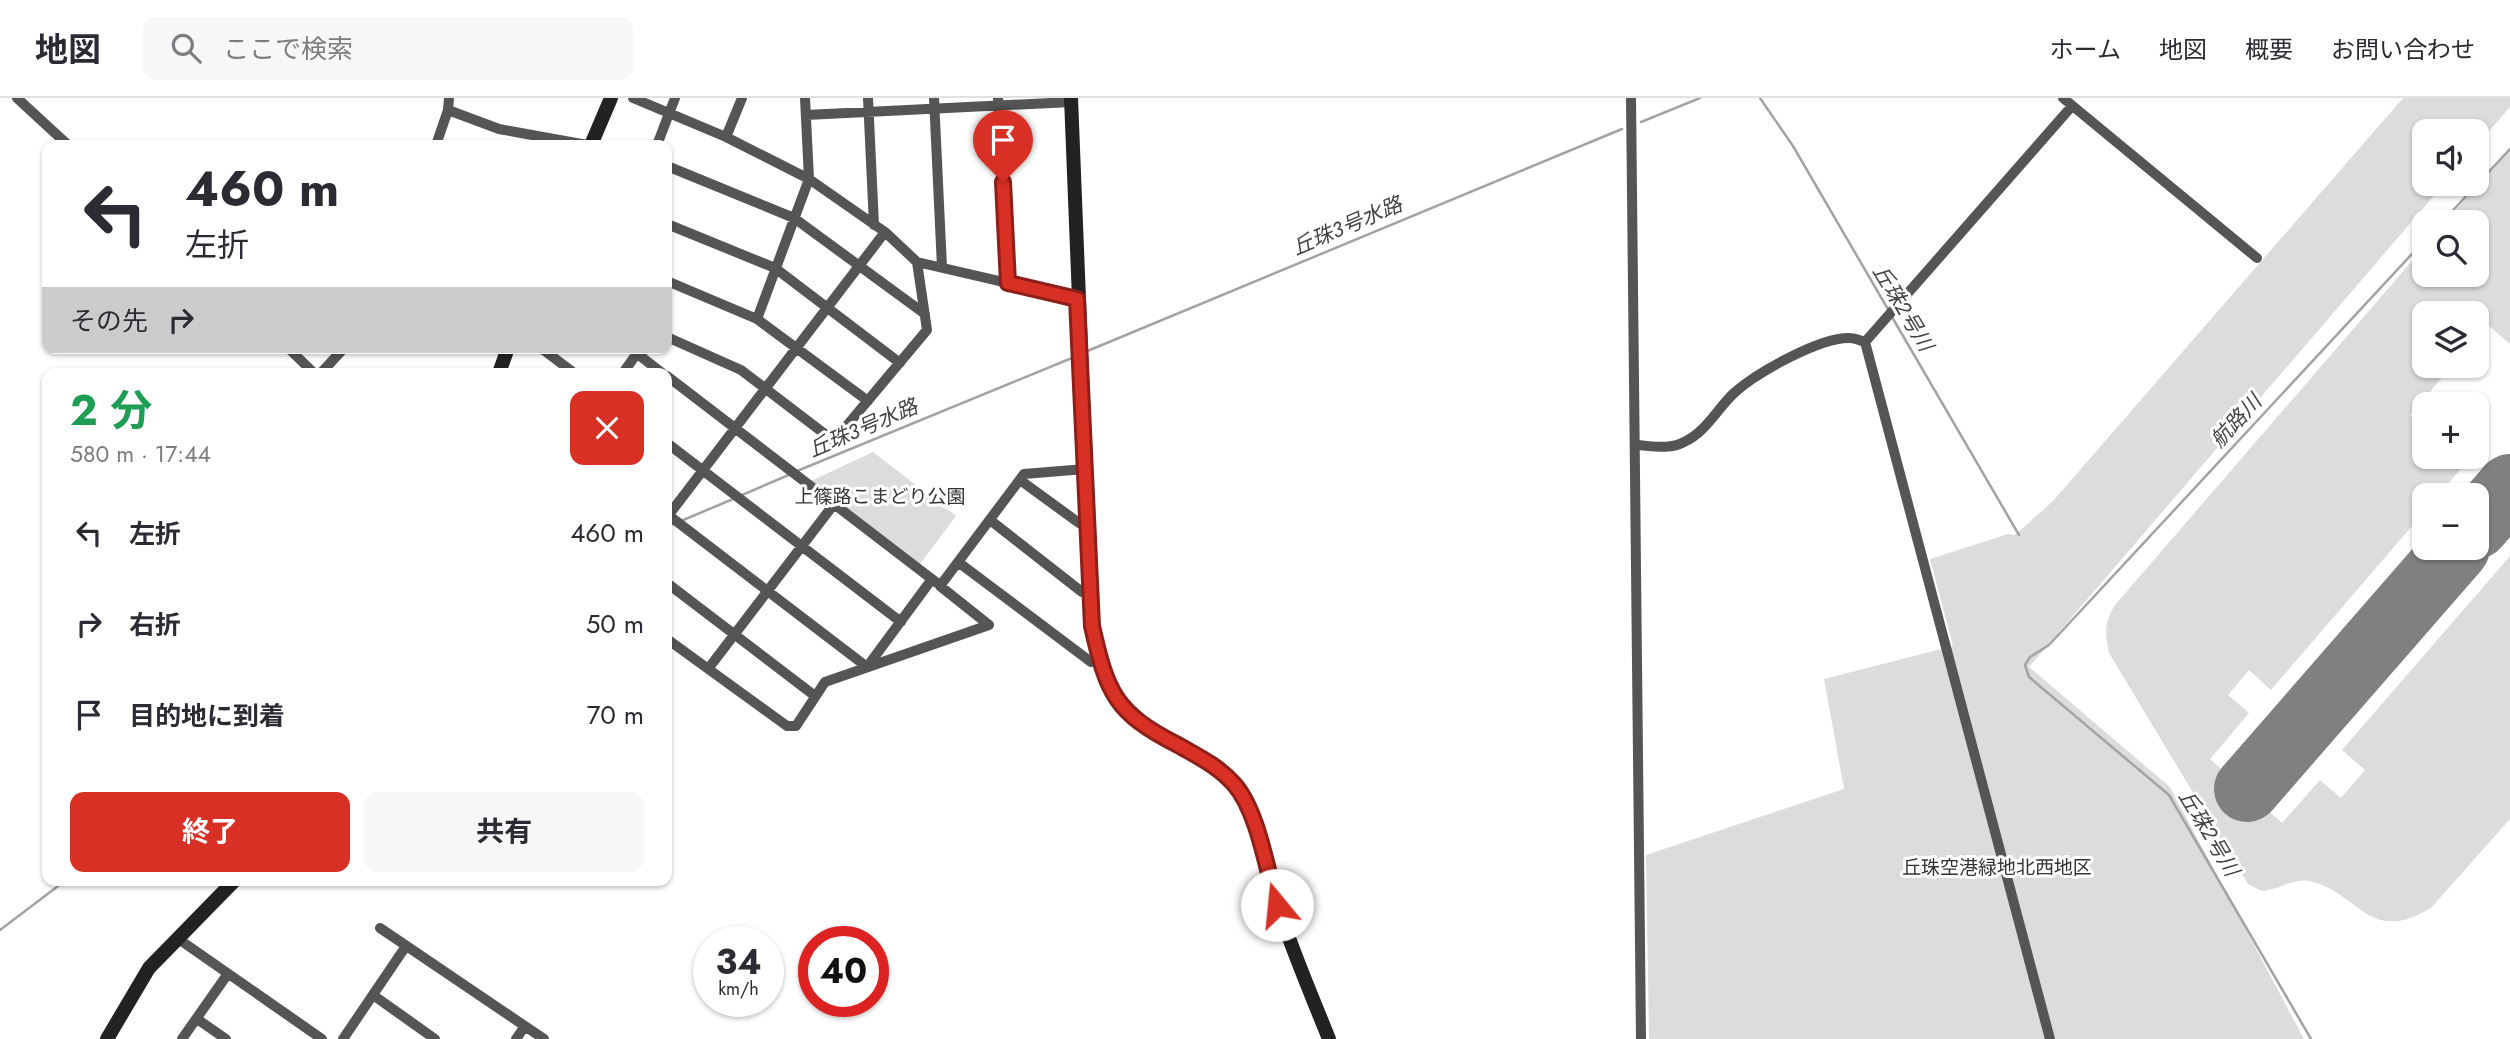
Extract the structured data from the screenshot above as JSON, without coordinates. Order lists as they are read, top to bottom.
{
  "water": [
    "丘珠３号水路",
    "丘珠２号川",
    "航路川",
    "丘珠3号水路"
  ],
  "parks": ["上篠路こまどり公園", "丘珠空港緑地北西地区"],
  "page": {
    "header": "地図",
    "search": "ここで検索",
    "nav": [
      "ホーム",
      "地図",
      "概要",
      "お問い合わせ"
    ],
    "map_buttons": ["+", "−"],
    "turn": ["460 m", "左折"],
    "then": "その先",
    "heading": ["2 分", "580 m · 17:44"],
    "list": [
      {
        "name": "左折",
        "value": "460 m"
      },
      {
        "name": "右折",
        "value": "50 m"
      },
      {
        "name": "目的地に到着",
        "value": "70 m"
      }
    ],
    "buttons": ["終了", "共有"],
    "speed": "34 km/h",
    "limit": "40"
  }
}
